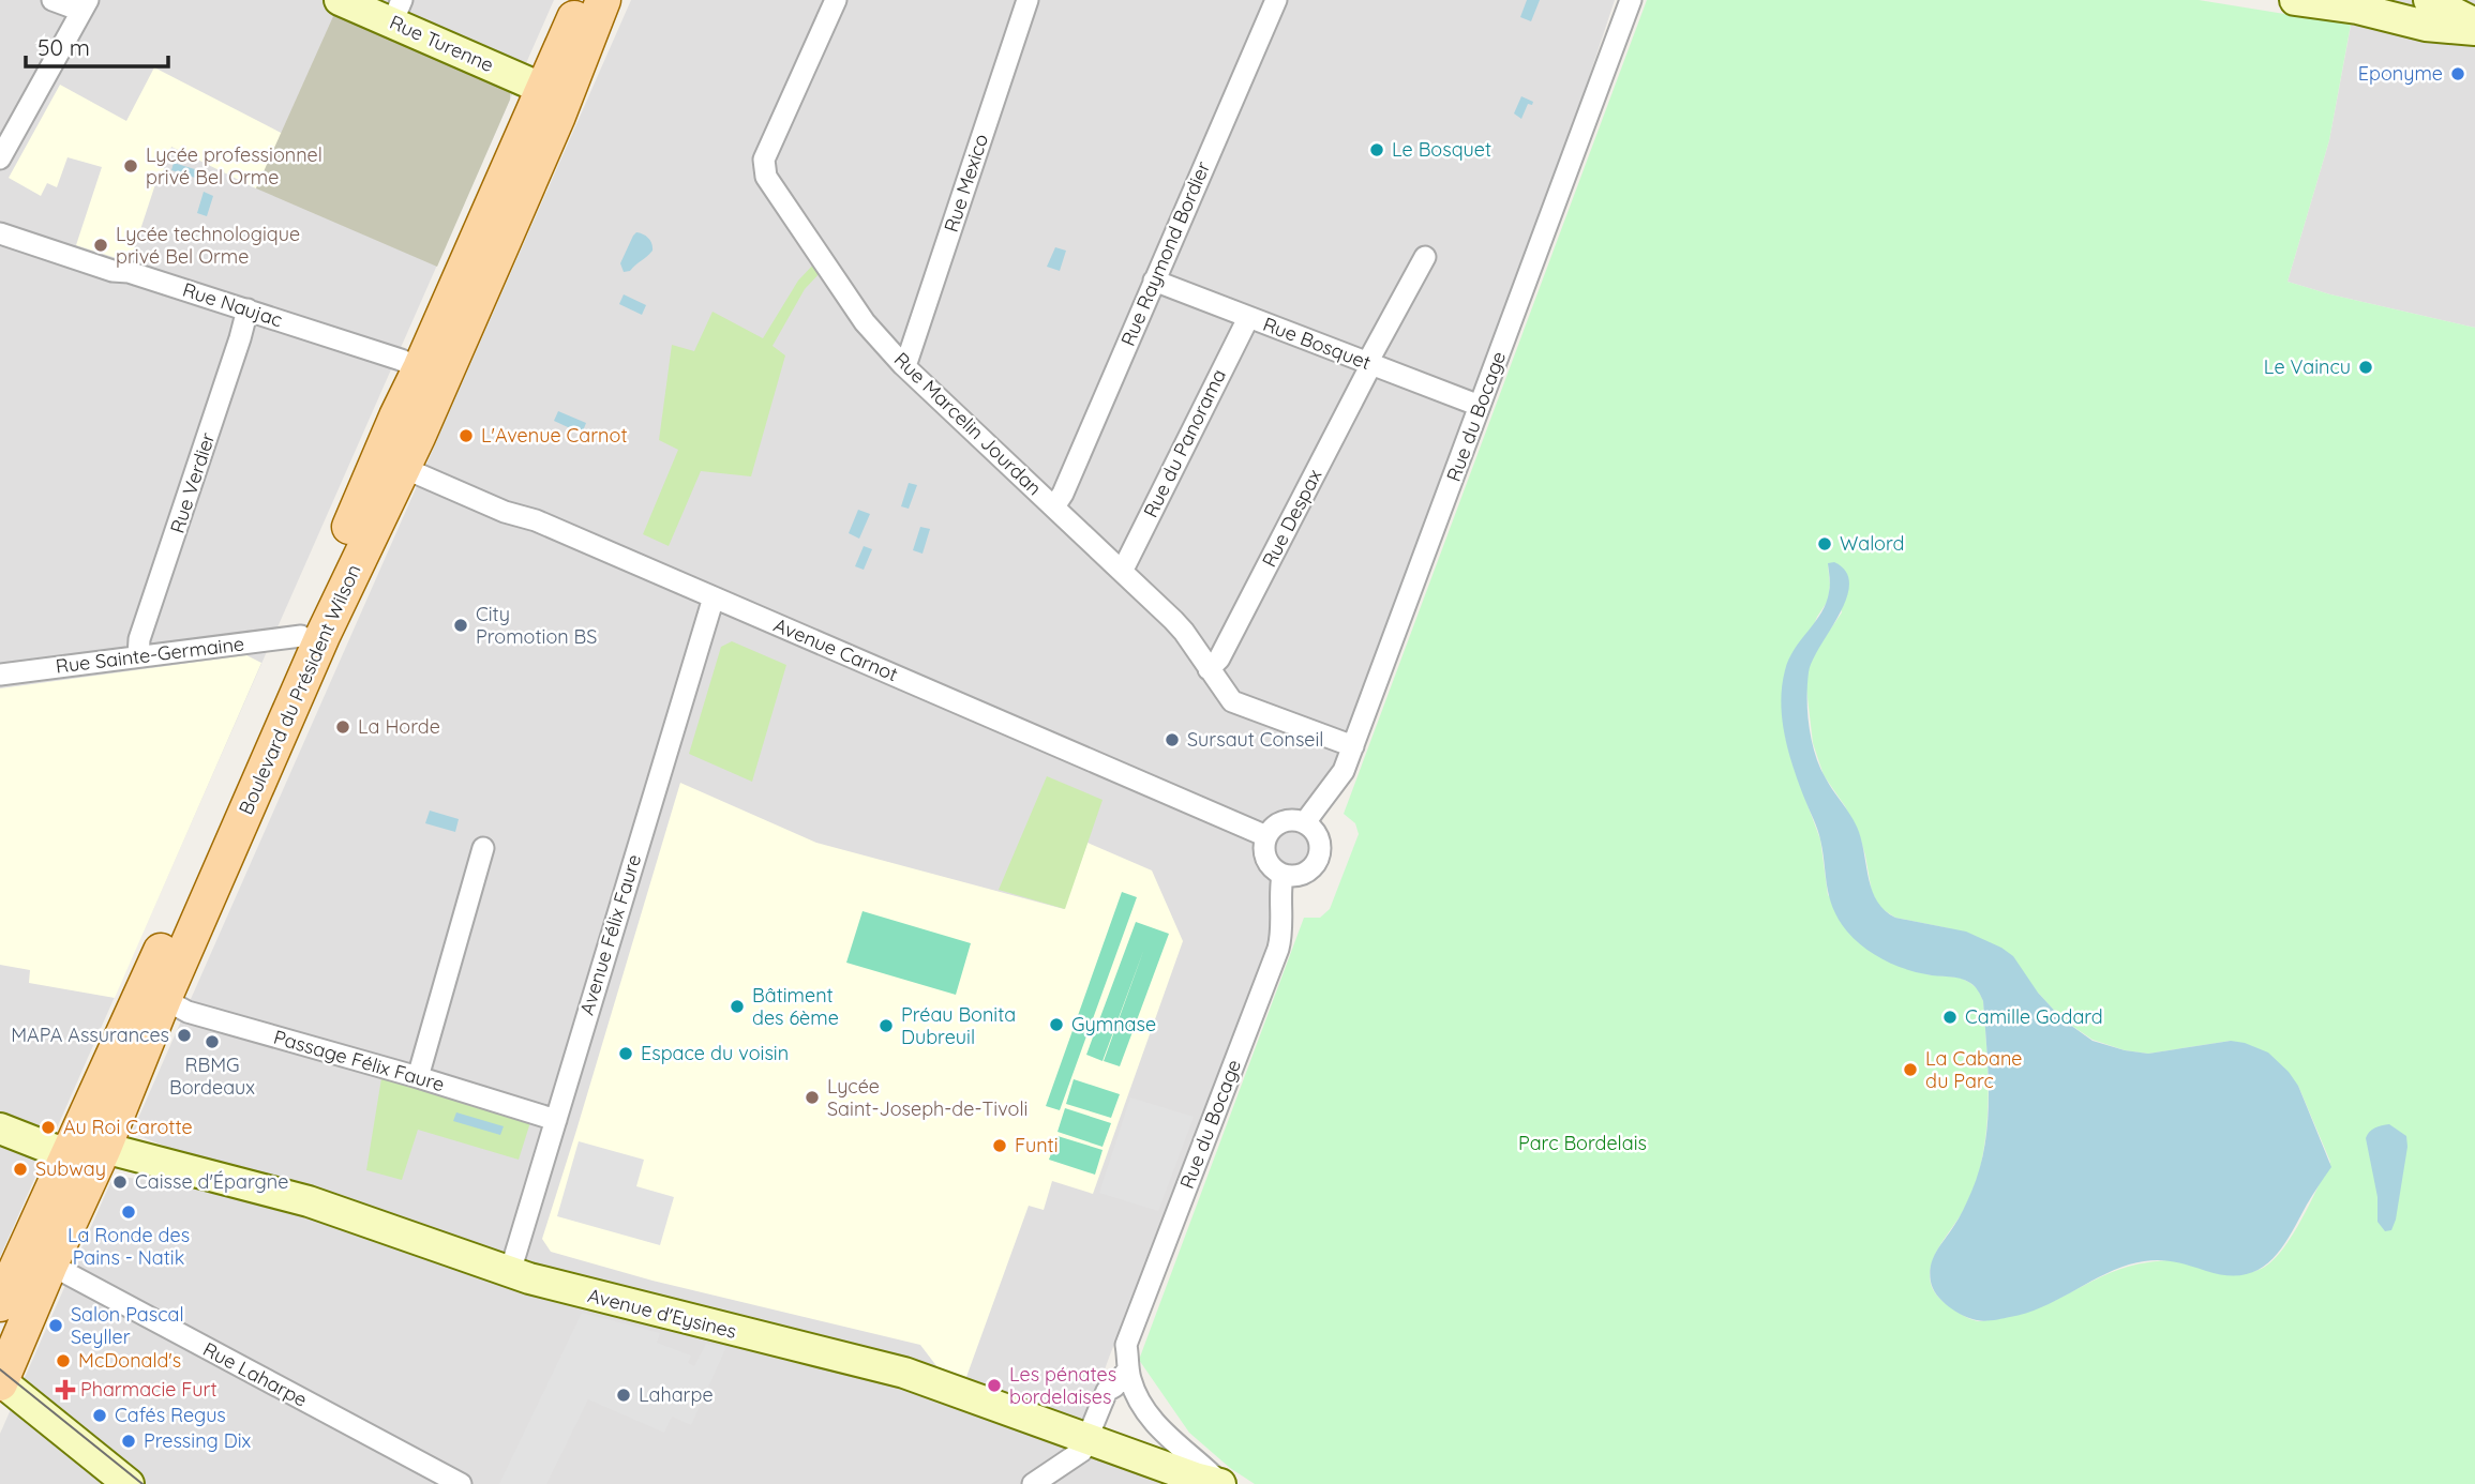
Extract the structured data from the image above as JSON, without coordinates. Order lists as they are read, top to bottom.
{
  "streets": {
    "main road": ["Boulevard du Président Wilson"],
    "street": [
      "Rue Turenne",
      "Rue Mexico",
      "Rue Raymond Bordier",
      "Rue Naujac",
      "Rue Bosquet",
      "Rue du Bocage",
      "Rue Marcelin Jourdan",
      "Rue du Panorama",
      "Rue Verdier",
      "Rue Despax",
      "Avenue Carnot",
      "Rue Sainte-Germaine",
      "Avenue Félix Faure",
      "Passage Félix Faure",
      "Avenue d'Eysines",
      "Rue Laharpe"
    ]
  },
  "crossings": [
    ["Rue Turenne", "Boulevard du Président Wilson"],
    ["Rue Mexico", "Rue Marcelin Jourdan"],
    ["Rue Raymond Bordier", "Rue Bosquet"],
    ["Rue Raymond Bordier", "Rue Marcelin Jourdan"],
    ["Rue Naujac", "Rue Verdier"],
    ["Rue Naujac", "Boulevard du Président Wilson"],
    ["Rue Bosquet", "Rue du Bocage"],
    ["Rue Bosquet", "Rue du Panorama"],
    ["Rue Bosquet", "Rue Despax"],
    ["Rue du Bocage", "Rue Marcelin Jourdan"],
    ["Rue du Bocage", "Avenue Carnot"],
    ["Rue du Bocage", "Avenue d'Eysines"],
    ["Rue Marcelin Jourdan", "Rue du Panorama"],
    ["Rue Marcelin Jourdan", "Rue Despax"],
    ["Rue Verdier", "Rue Sainte-Germaine"],
    ["Avenue Carnot", "Boulevard du Président Wilson"],
    ["Avenue Carnot", "Avenue Félix Faure"],
    ["Rue Sainte-Germaine", "Boulevard du Président Wilson"],
    ["Boulevard du Président Wilson", "Passage Félix Faure"],
    ["Boulevard du Président Wilson", "Avenue d'Eysines"],
    ["Boulevard du Président Wilson", "Rue Laharpe"],
    ["Avenue Félix Faure", "Passage Félix Faure"],
    ["Avenue Félix Faure", "Avenue d'Eysines"]
  ],
  "parks": ["Parc Bordelais"],
  "places": {
    "other": [
      "Eponyme",
      "Le Bosquet",
      "Lycée professionnel privé Bel Orme",
      "Lycée technologique privé Bel Orme",
      "Le Vaincu",
      "L'Avenue Carnot",
      "Walord",
      "City Promotion BS",
      "La Horde",
      "Sursaut Conseil",
      "Bâtiment des 6ème",
      "Camille Godard",
      "Gymnase",
      "Préau Bonita Dubreuil",
      "MAPA Assurances",
      "RBMG Bordeaux",
      "Espace du voisin",
      "La Cabane du Parc",
      "Lycée Saint-Joseph-de-Tivoli",
      "Au Roi Carotte",
      "Funti",
      "Subway",
      "Caisse d'Épargne",
      "La Ronde des Pains - Natik",
      "Salon Pascal Seyller",
      "McDonald's",
      "Les pénates bordelaises",
      "Laharpe",
      "Cafés Regus",
      "Pressing Dix"
    ],
    "health": ["Pharmacie Furt"]
  },
  "scale_bar": "50 m"
}
